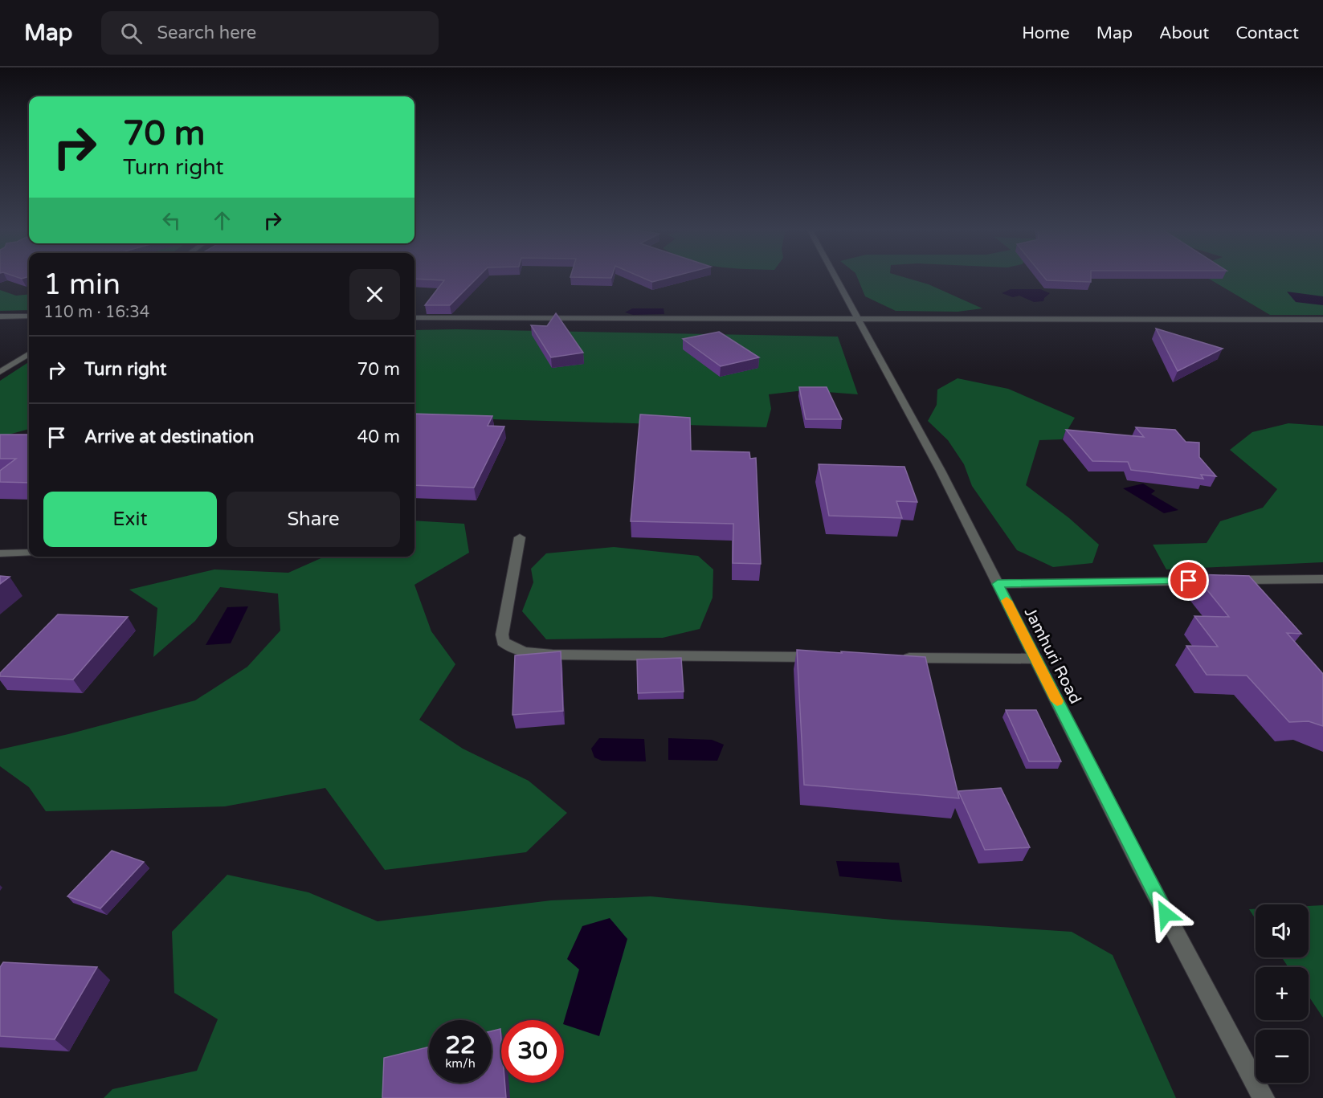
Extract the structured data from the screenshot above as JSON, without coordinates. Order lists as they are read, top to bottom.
{
  "streets": {
    "street": ["Jamhuri Road"]
  },
  "page": {
    "header": "Map",
    "search": "Search here",
    "nav": [
      "Home",
      "Map",
      "About",
      "Contact"
    ],
    "turn": ["70 m", "Turn right"],
    "heading": ["1 min", "110 m · 16:34"],
    "list": [
      {
        "name": "Turn right",
        "value": "70 m"
      },
      {
        "name": "Arrive at destination",
        "value": "40 m"
      }
    ],
    "buttons": ["Exit", "Share"],
    "map_buttons": ["+", "−"],
    "speed": "22 km/h",
    "limit": "30"
  }
}
